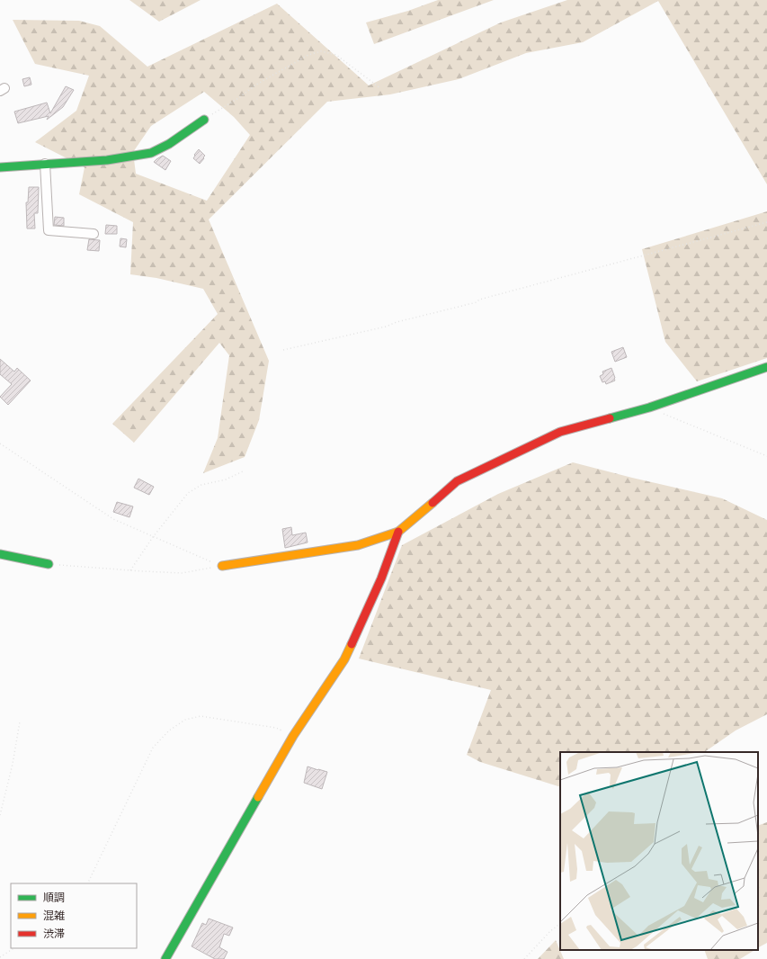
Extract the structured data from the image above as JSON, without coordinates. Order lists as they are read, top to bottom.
{
  "legend": ["順調", "混雑", "渋滞"]
}
